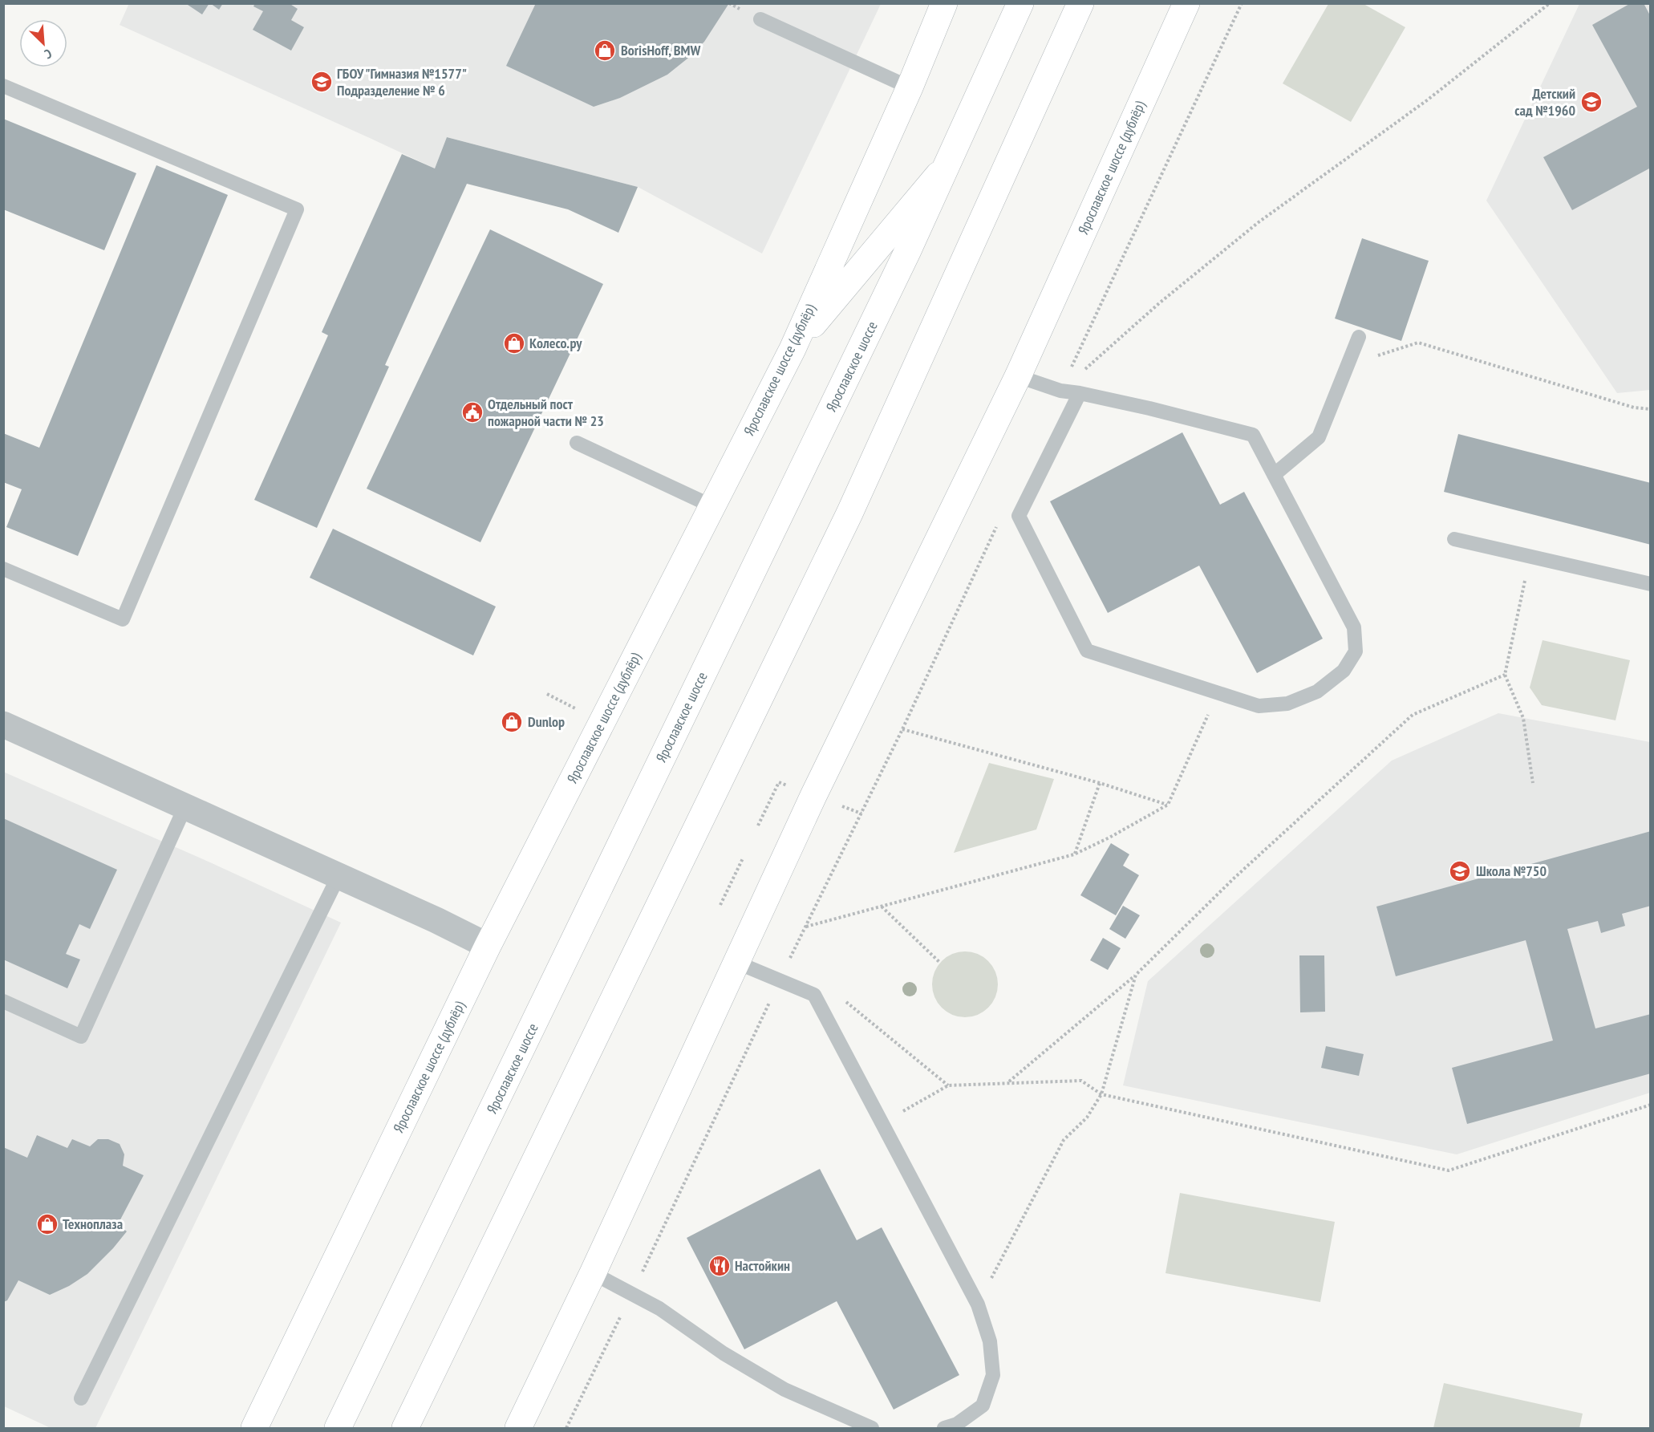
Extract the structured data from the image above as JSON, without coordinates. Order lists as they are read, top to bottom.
{
  "streets": {
    "street": ["Ярославское шоссе (дублёр)", "Ярославское шоссе"]
  },
  "places": {
    "shop": [
      "BorisHoff, BMW",
      "Колесо.ру",
      "Dunlop",
      "Техноплаза"
    ],
    "school or university": ["ГБОУ \"Гимназия №1577\" Подразделение № 6", "Детский сад №1960", "Школа №750"],
    "public building": ["Отдельный пост пожарной части № 23"],
    "restaurant": ["Настойкин"]
  },
  "north": "bottom right"
}
